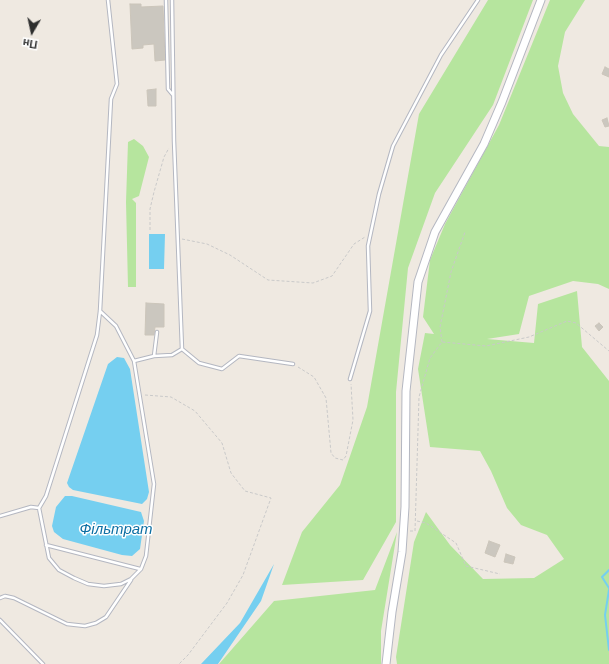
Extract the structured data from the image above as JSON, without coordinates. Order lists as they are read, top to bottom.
{
  "water": ["Фільтрат"],
  "north": "bottom"
}
